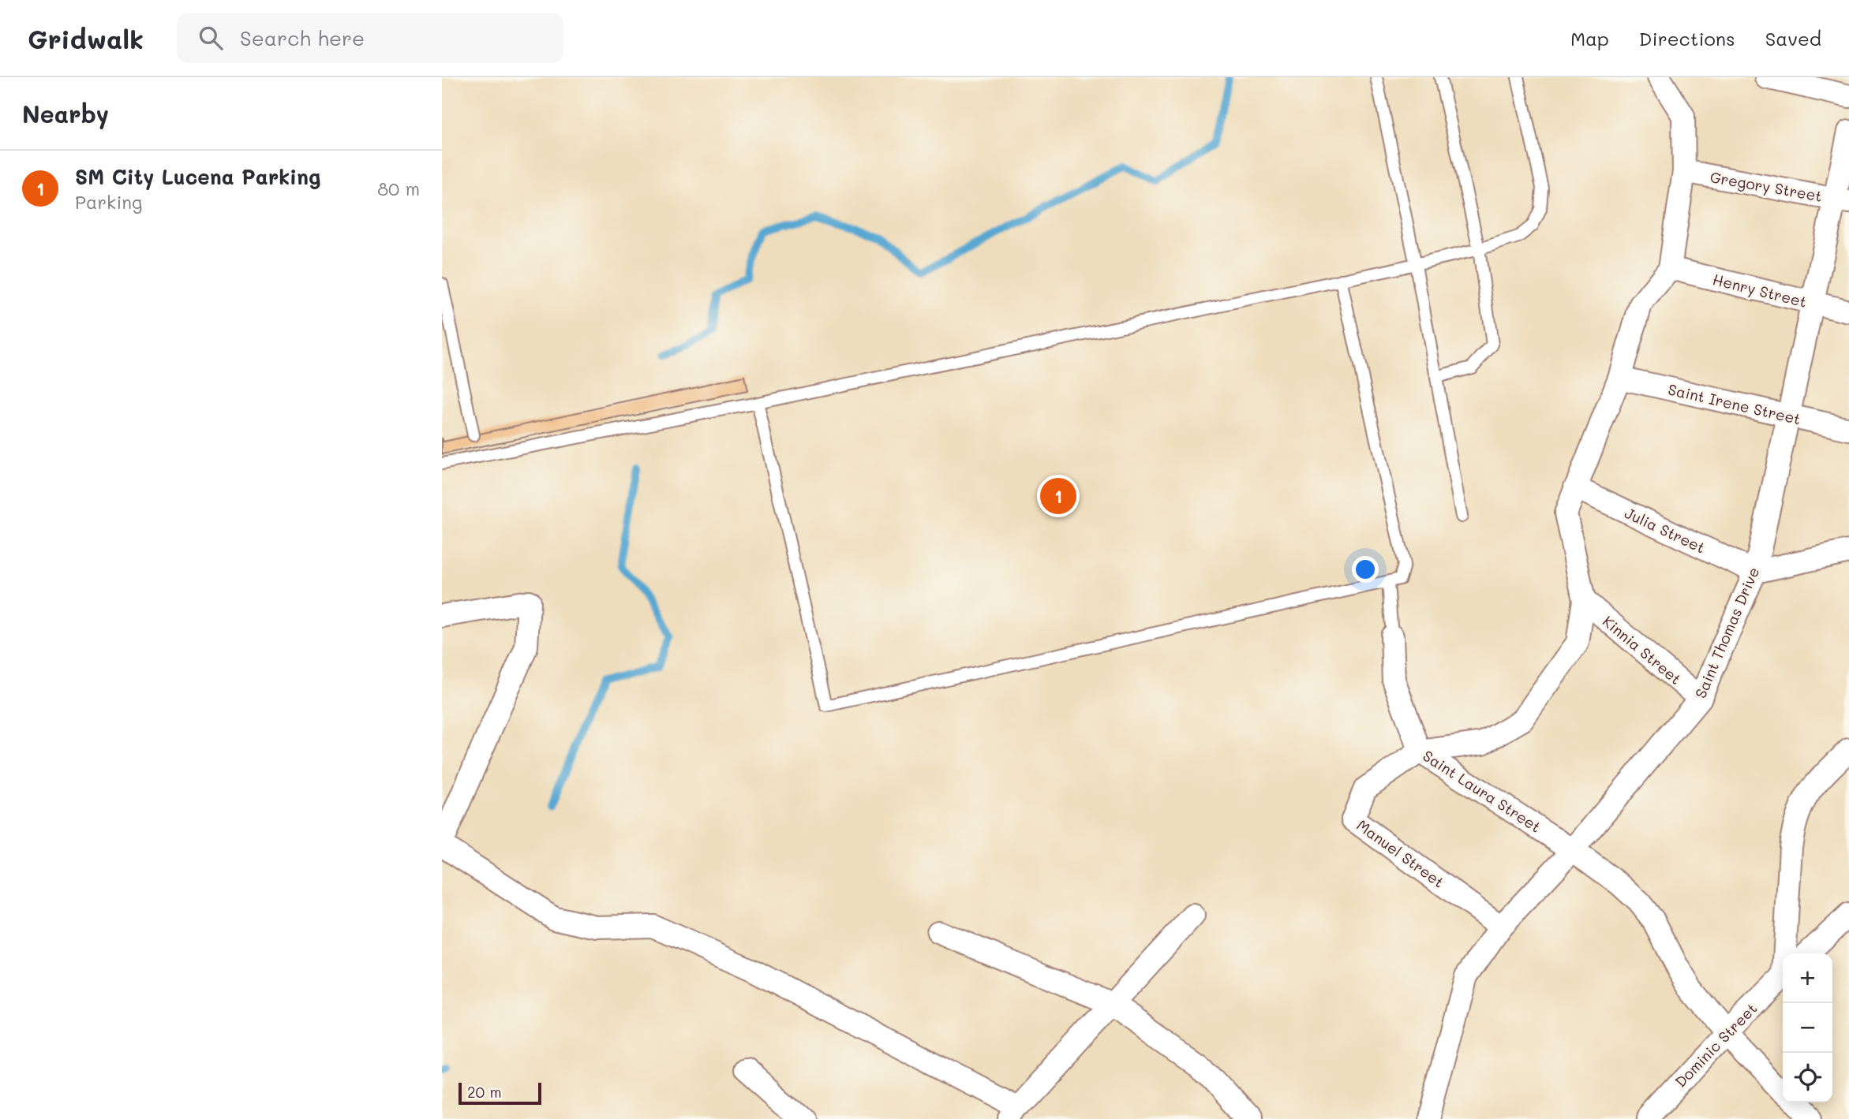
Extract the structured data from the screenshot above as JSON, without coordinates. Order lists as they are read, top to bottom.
{
  "streets": {
    "street": [
      "Gregory Street",
      "Henry Street",
      "Saint Irene Street",
      "Julia Street",
      "Saint Thomas Drive",
      "Kinnia Street",
      "Saint Laura Street",
      "Manuel Street",
      "Dominic Street"
    ]
  },
  "crossings": [
    ["Gregory Street", "Saint Thomas Drive"],
    ["Henry Street", "Saint Thomas Drive"],
    ["Saint Irene Street", "Saint Thomas Drive"],
    ["Julia Street", "Saint Thomas Drive"],
    ["Saint Thomas Drive", "Kinnia Street"],
    ["Saint Thomas Drive", "Saint Laura Street"],
    ["Saint Thomas Drive", "Manuel Street"],
    ["Saint Laura Street", "Manuel Street"],
    ["Saint Laura Street", "Dominic Street"]
  ],
  "scale_bar": "20 m",
  "page": {
    "header": "Gridwalk",
    "search": "Search here",
    "nav": ["Map", "Directions", "Saved"],
    "heading": "Nearby",
    "list": [
      {
        "mark": "1",
        "name": "SM City Lucena Parking",
        "note": "Parking",
        "value": "80 m"
      }
    ],
    "pins": "1",
    "map_buttons": ["+", "−"],
    "scale": "20 m"
  }
}
